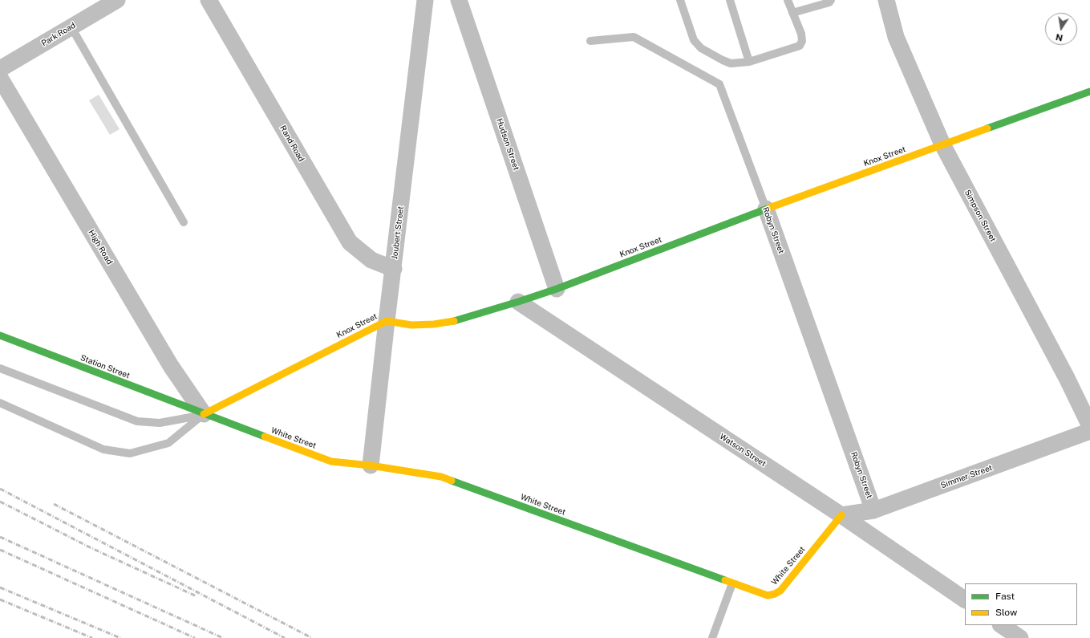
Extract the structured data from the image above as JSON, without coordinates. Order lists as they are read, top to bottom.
{
  "streets": {
    "street": [
      "Park Road",
      "Rand Road",
      "Hudson Street",
      "Knox Street",
      "Simpson Street",
      "Robyn Street",
      "Joubert Street",
      "High Road",
      "Station Street",
      "White Street",
      "Watson Street",
      "Simmer Street"
    ]
  },
  "crossings": [
    ["Rand Road", "Joubert Street"],
    ["Hudson Street", "Knox Street"],
    ["Knox Street", "Simpson Street"],
    ["Knox Street", "Robyn Street"],
    ["Knox Street", "Joubert Street"],
    ["Knox Street", "High Road"],
    ["Knox Street", "Station Street"],
    ["Knox Street", "White Street"],
    ["Knox Street", "Watson Street"],
    ["Robyn Street", "Simmer Street"],
    ["Joubert Street", "White Street"],
    ["High Road", "Station Street"],
    ["High Road", "White Street"],
    ["Station Street", "White Street"],
    ["White Street", "Watson Street"],
    ["White Street", "Simmer Street"],
    ["Watson Street", "Simmer Street"]
  ],
  "legend": ["Fast", "Slow"],
  "north": "bottom"
}
